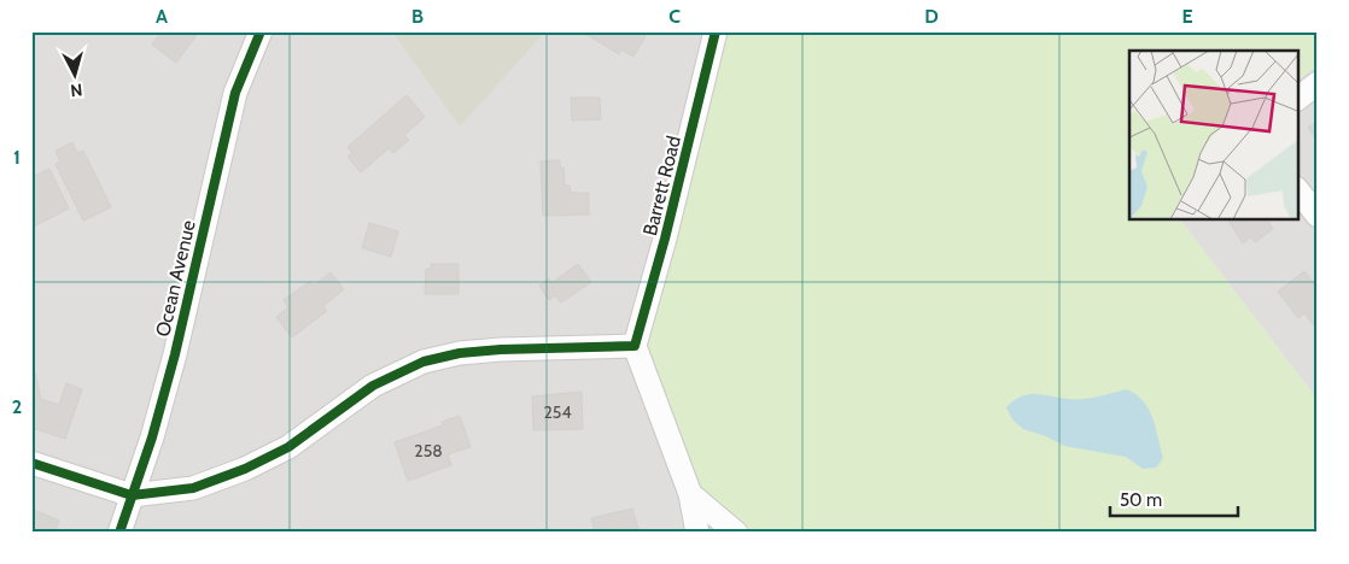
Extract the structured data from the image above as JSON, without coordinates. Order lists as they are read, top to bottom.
{
  "streets": {
    "street": ["Barrett Road", "Ocean Avenue"]
  },
  "house_numbers": ["254", "258"],
  "scale_bar": "50 m",
  "north": "bottom",
  "grid": {
    "columns": [
      "A",
      "B",
      "C",
      "D",
      "E"
    ],
    "rows": ["1", "2"]
  }
}
